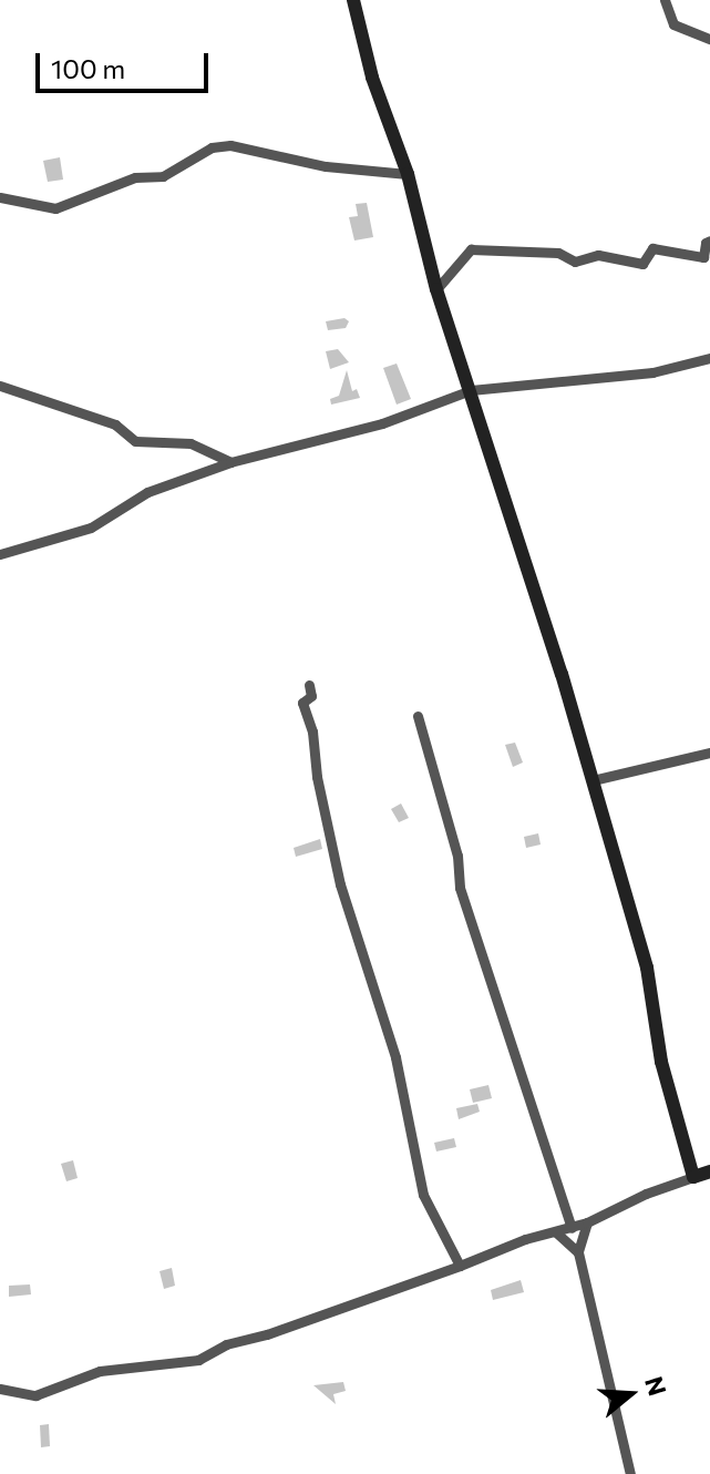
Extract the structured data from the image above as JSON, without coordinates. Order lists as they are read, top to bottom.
{
  "scale_bar": "100 m",
  "north": "right"
}
